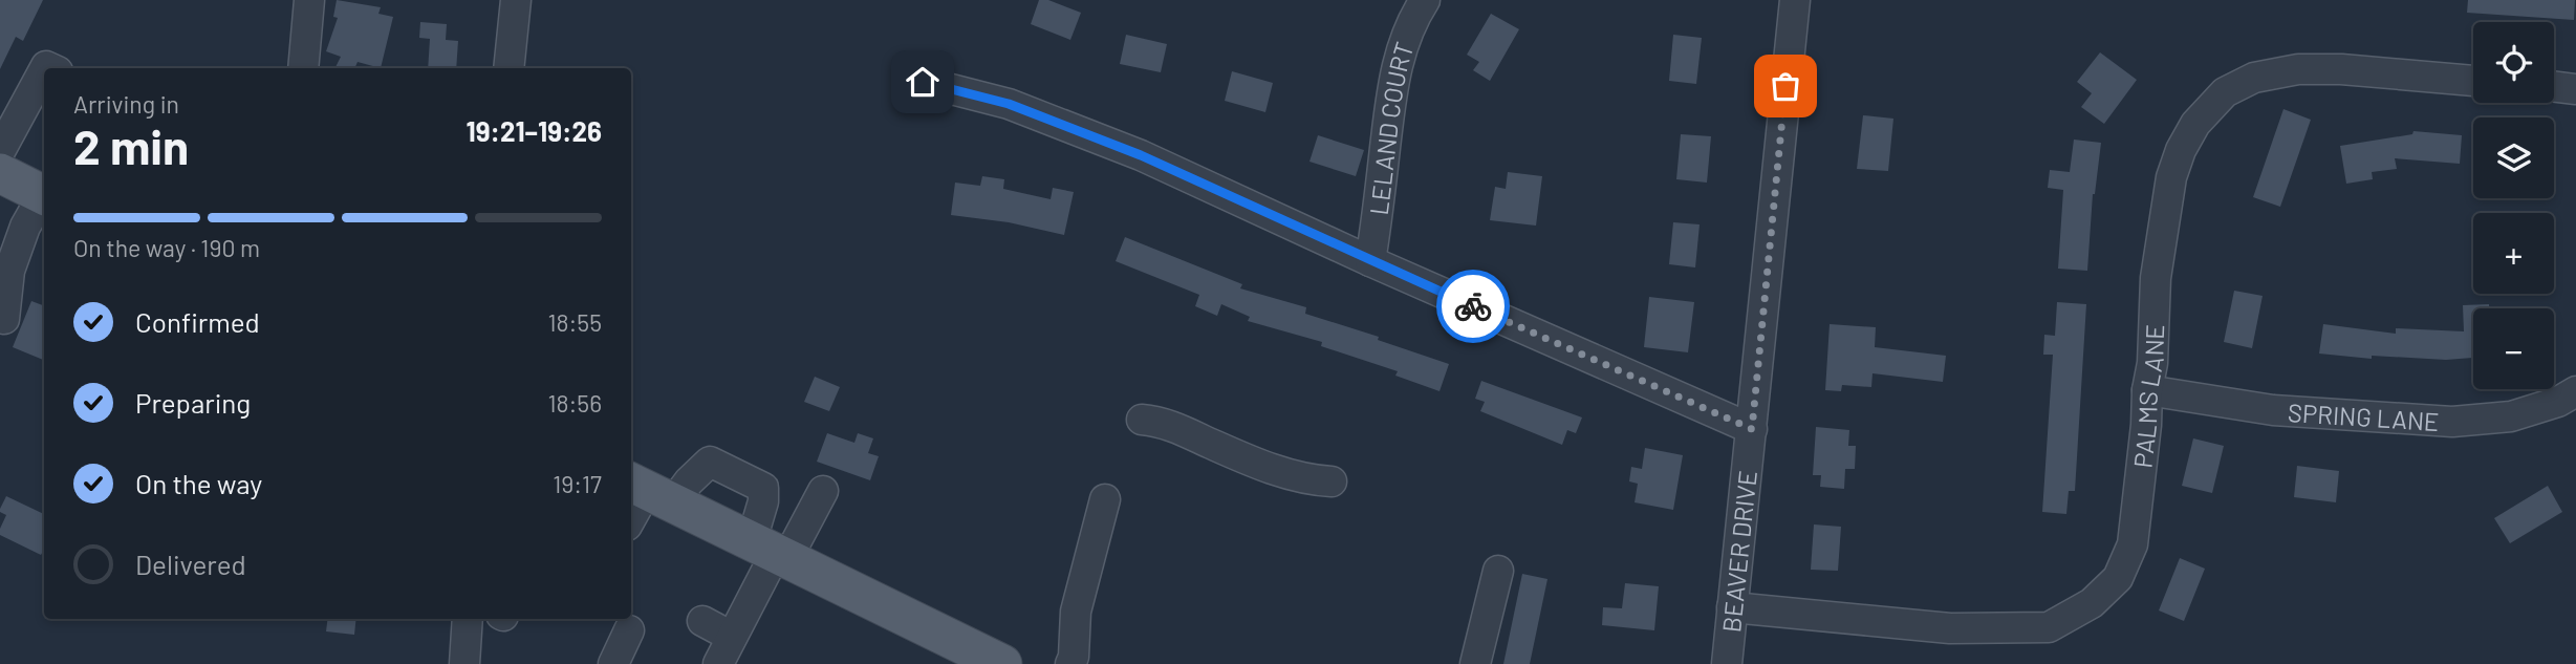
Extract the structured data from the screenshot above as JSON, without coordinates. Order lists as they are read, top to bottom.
{
  "streets": {
    "street": [
      "LELAND COURT",
      "PALMS LANE",
      "SPRING LANE",
      "BEAVER DRIVE"
    ]
  },
  "crossings": [
    ["PALMS LANE", "SPRING LANE"],
    ["PALMS LANE", "BEAVER DRIVE"]
  ],
  "page": {
    "map_buttons": ["+", "−"],
    "heading": ["2 min", "Arriving in", "19:21–19:26"],
    "bar": "On the way · 190 m",
    "list": [
      ["Confirmed", "18:55"],
      ["Preparing", "18:56"],
      ["On the way", "19:17"],
      "Delivered"
    ]
  }
}
